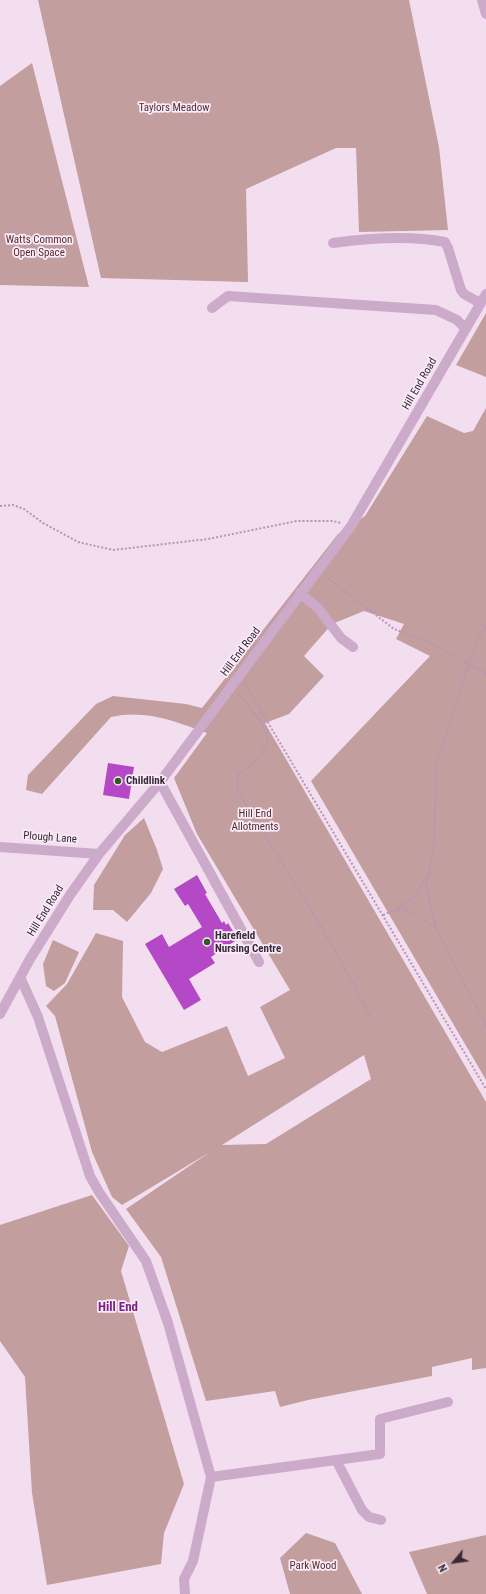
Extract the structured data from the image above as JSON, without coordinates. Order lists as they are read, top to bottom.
{
  "streets": {
    "street": ["Hill End Road", "Plough Lane"]
  },
  "crossings": [
    ["Hill End Road", "Plough Lane"]
  ],
  "districts": ["Hill End"],
  "parks": [
    "Taylors Meadow",
    "Watts Common Open Space",
    "Hill End Allotments",
    "Park Wood"
  ],
  "places": ["Childlink", "Harefield Nursing Centre"],
  "north": "bottom left"
}
